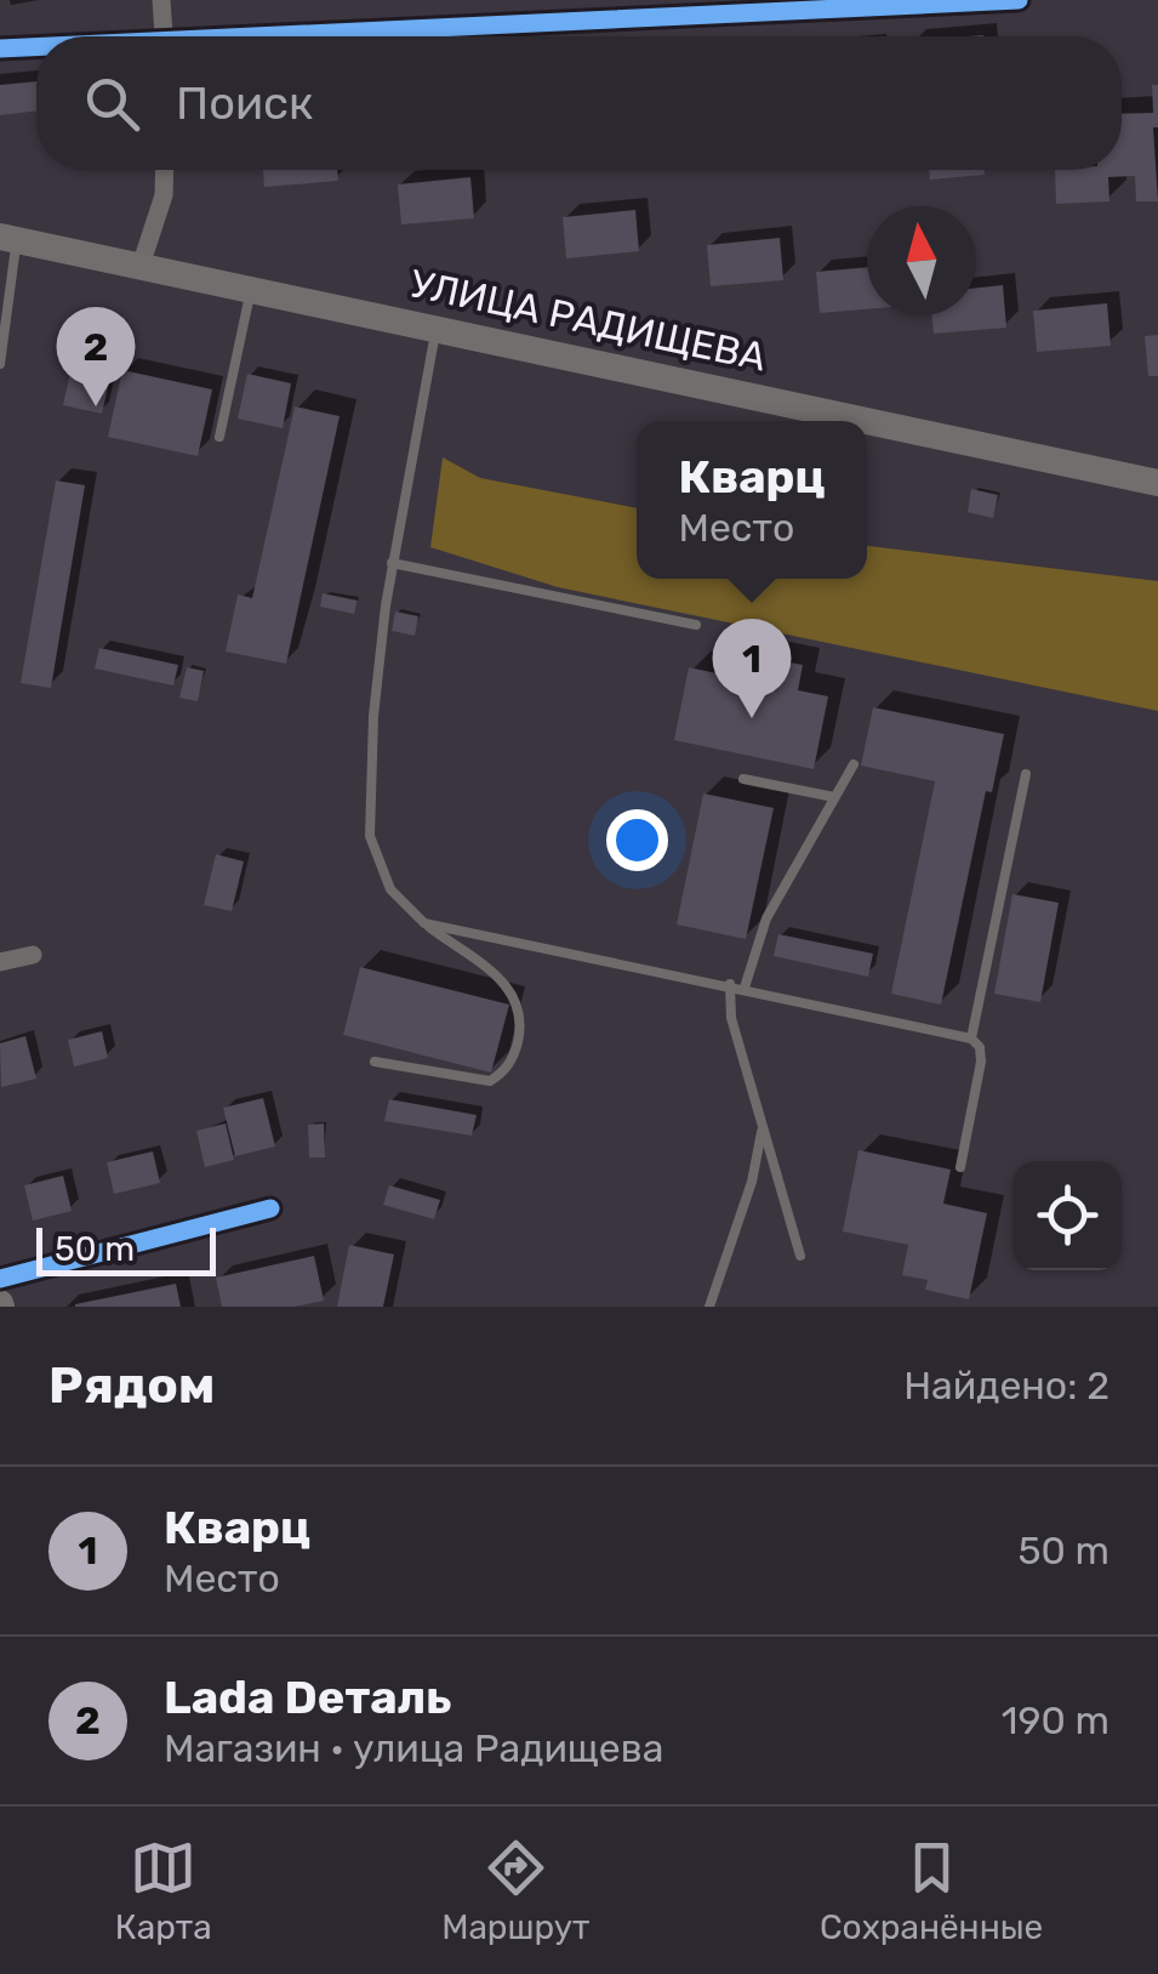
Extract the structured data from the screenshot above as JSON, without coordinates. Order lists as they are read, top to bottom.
{
  "streets": {
    "main road": ["УЛИЦА РАДИЩЕВА"]
  },
  "scale_bar": "50 m",
  "north": "top",
  "page": {
    "search": "Поиск",
    "pins": ["2", "1"],
    "popup": ["Кварц", "Место"],
    "scale": "50 m",
    "heading": ["Рядом", "Найдено: 2"],
    "list": [
      {
        "mark": "1",
        "name": "Кварц",
        "note": "Место",
        "value": "50 m"
      },
      {
        "mark": "2",
        "name": "Lada Dеталь",
        "note": "Магазин · улица Радищева",
        "value": "190 m"
      }
    ],
    "nav": ["Карта", "Маршрут", "Сохранённые"]
  }
}
